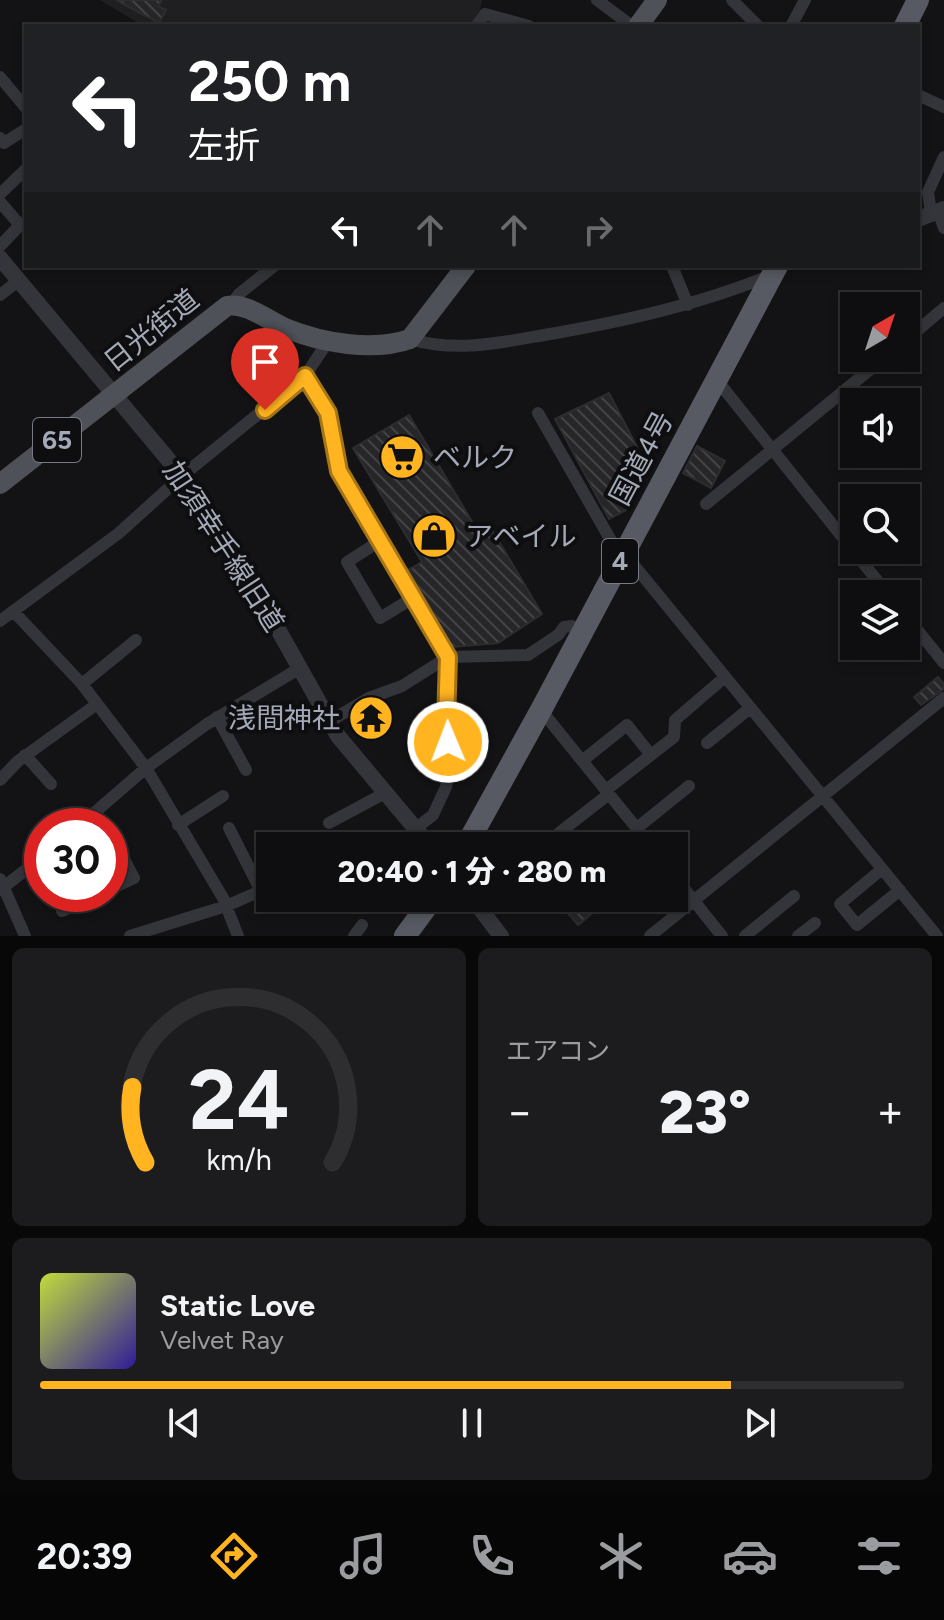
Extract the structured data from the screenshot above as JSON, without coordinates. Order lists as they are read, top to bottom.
{
  "streets": {
    "highway": ["国道4号", "4"],
    "main road": ["日光街道", "65"],
    "street": ["加須幸手線旧道"]
  },
  "crossings": [
    ["日光街道", "加須幸手線旧道"]
  ],
  "places": {
    "supermarket": ["ベルク"],
    "shop": ["アベイル"],
    "temple": ["浅間神社"]
  },
  "north": "top right",
  "page": {
    "turn": ["250 m", "左折"],
    "limit": "30",
    "trip": "20:40 · 1 分 · 280 m",
    "tile": "エアコン",
    "heat": ["−", "23°", "+"],
    "song": ["Static Love", "Velvet Ray"],
    "tabs": "20:39",
    "gauge": ["24", "km/h"]
  }
}
